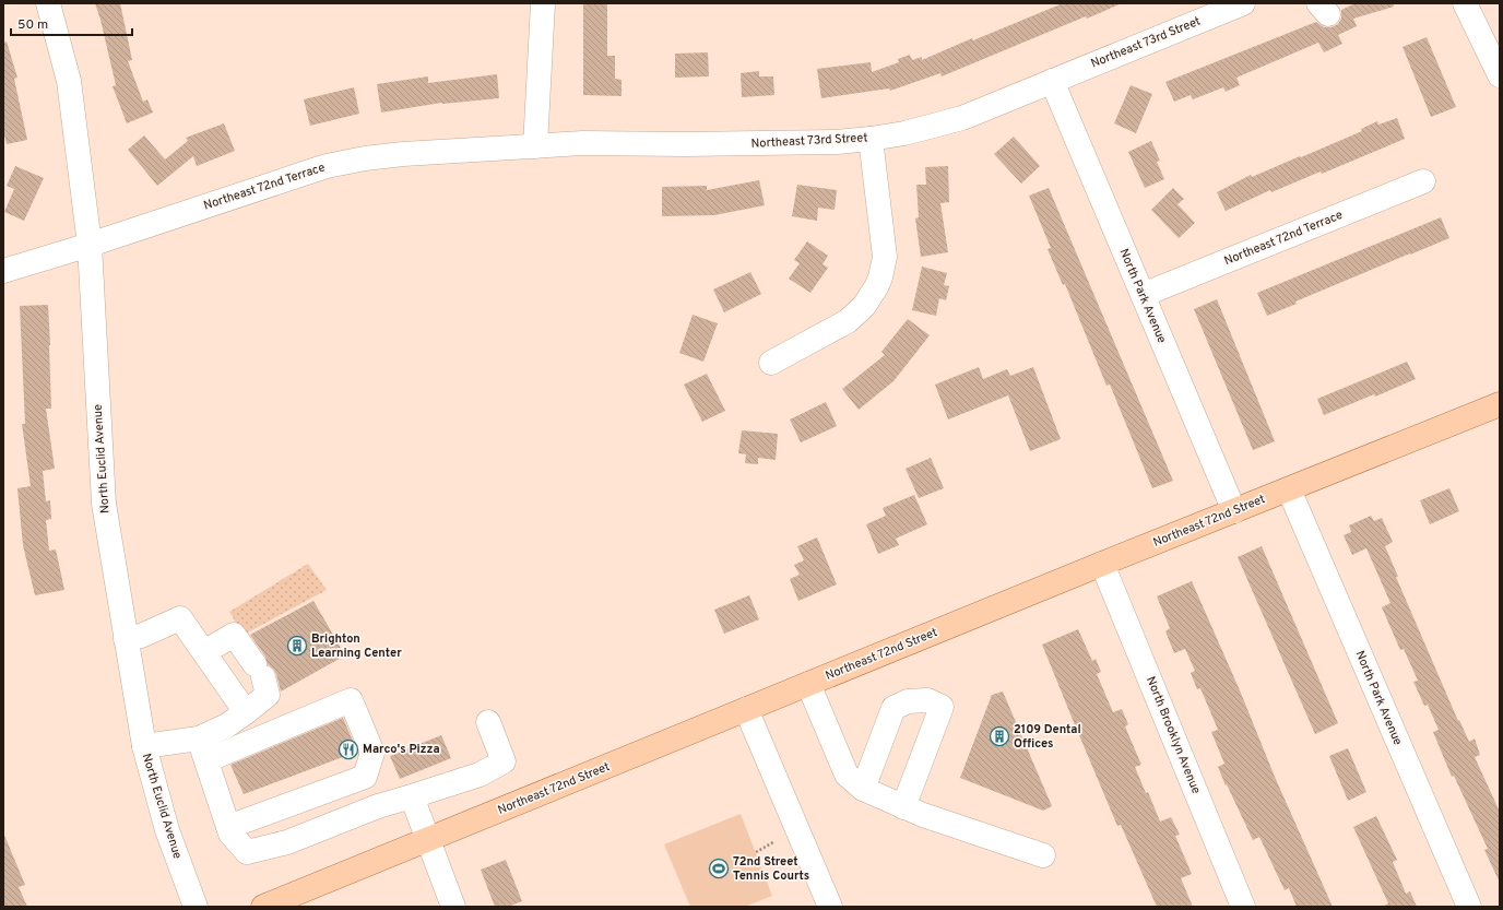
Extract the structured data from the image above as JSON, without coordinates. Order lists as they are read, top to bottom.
{
  "streets": {
    "main road": ["Northeast 72nd Street"],
    "street": [
      "Northeast 73rd Street",
      "Northeast 72nd Terrace",
      "North Park Avenue",
      "North Euclid Avenue",
      "North Brooklyn Avenue"
    ]
  },
  "crossings": [
    ["Northeast 73rd Street", "Northeast 72nd Terrace"],
    ["Northeast 73rd Street", "North Park Avenue"],
    ["Northeast 72nd Terrace", "North Park Avenue"],
    ["Northeast 72nd Terrace", "North Euclid Avenue"],
    ["North Park Avenue", "Northeast 72nd Street"],
    ["Northeast 72nd Street", "North Brooklyn Avenue"]
  ],
  "places": {
    "building": ["Brighton Learning Center", "2109 Dental Offices"],
    "restaurant": ["Marco's Pizza"],
    "sports": ["72nd Street Tennis Courts"]
  },
  "scale_bar": "50 m"
}
